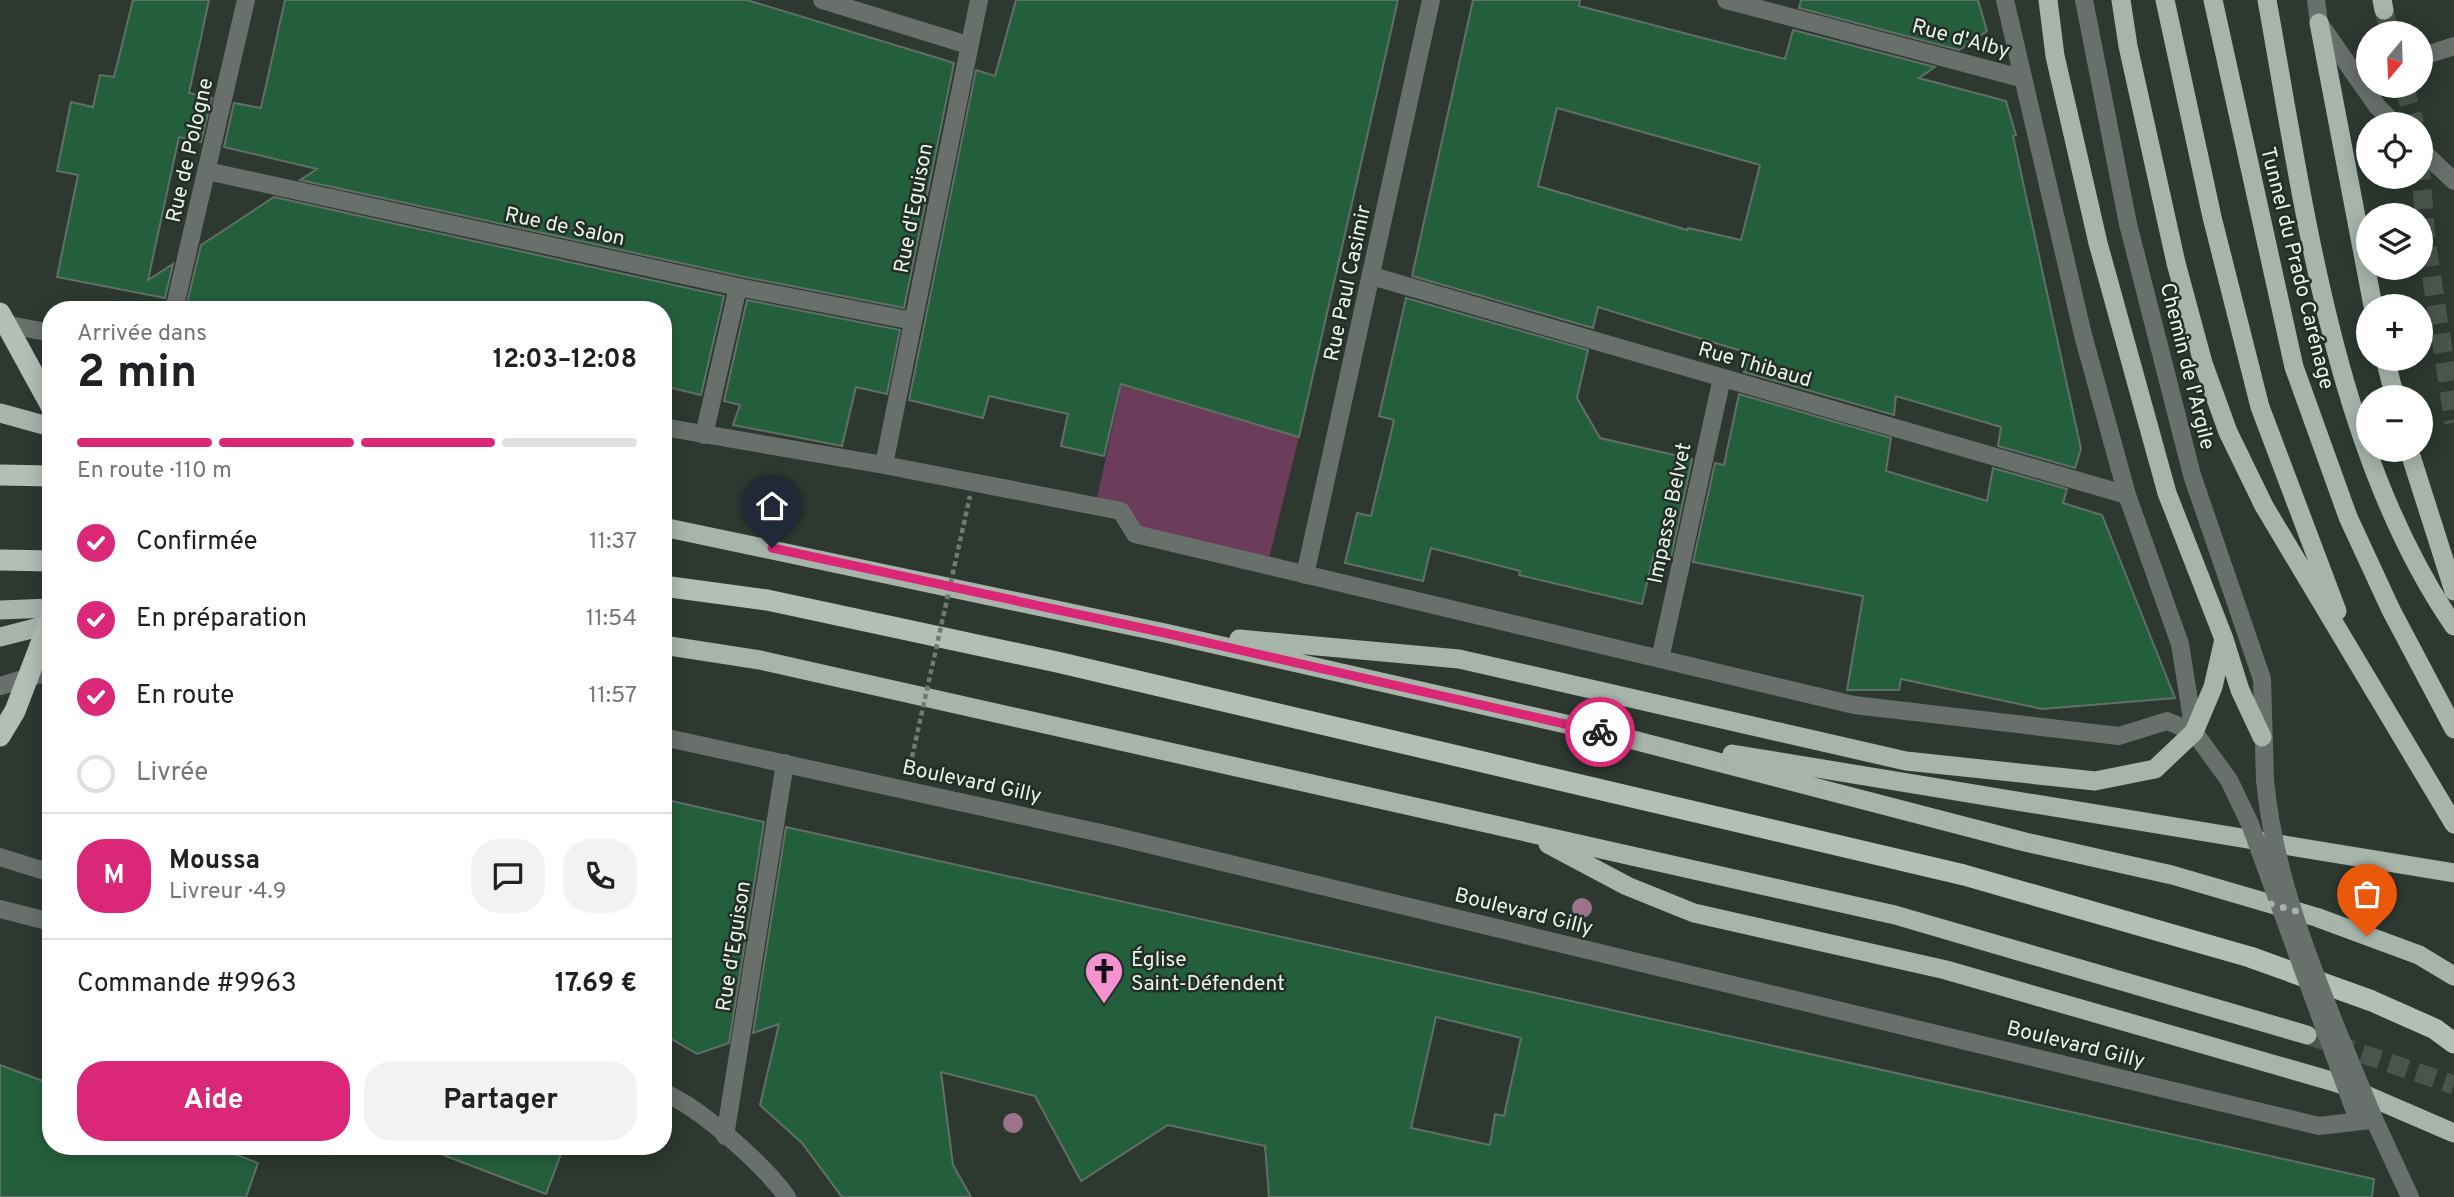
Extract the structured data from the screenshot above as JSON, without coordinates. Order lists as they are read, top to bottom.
{
  "streets": {
    "highway": ["Tunnel du Prado Carénage"],
    "street": [
      "Rue d'Alby",
      "Rue de Pologne",
      "Rue d'Eguison",
      "Rue de Salon",
      "Rue Paul Casimir",
      "Rue Thibaud",
      "Chemin de l'Argile",
      "Impasse Belvet",
      "Boulevard Gilly"
    ]
  },
  "crossings": [
    ["Rue de Pologne", "Rue de Salon"],
    ["Rue d'Eguison", "Rue de Salon"],
    ["Rue d'Eguison", "Boulevard Gilly"],
    ["Rue Paul Casimir", "Rue Thibaud"],
    ["Rue Thibaud", "Impasse Belvet"],
    ["Chemin de l'Argile", "Boulevard Gilly"]
  ],
  "places": {
    "church": ["Église Saint-Défendent"]
  },
  "north": "bottom",
  "page": {
    "map_buttons": ["+", "−"],
    "heading": ["2 min", "Arrivée dans", "12:03–12:08"],
    "panel": [
      "Moussa",
      "Livreur · 4.9",
      "Commande #9963",
      "17.69 €"
    ],
    "bar": "En route · 110 m",
    "list": [
      ["Confirmée", "11:37"],
      ["En préparation", "11:54"],
      ["En route", "11:57"],
      "Livrée"
    ],
    "round": "M",
    "buttons": ["Aide", "Partager"]
  }
}
